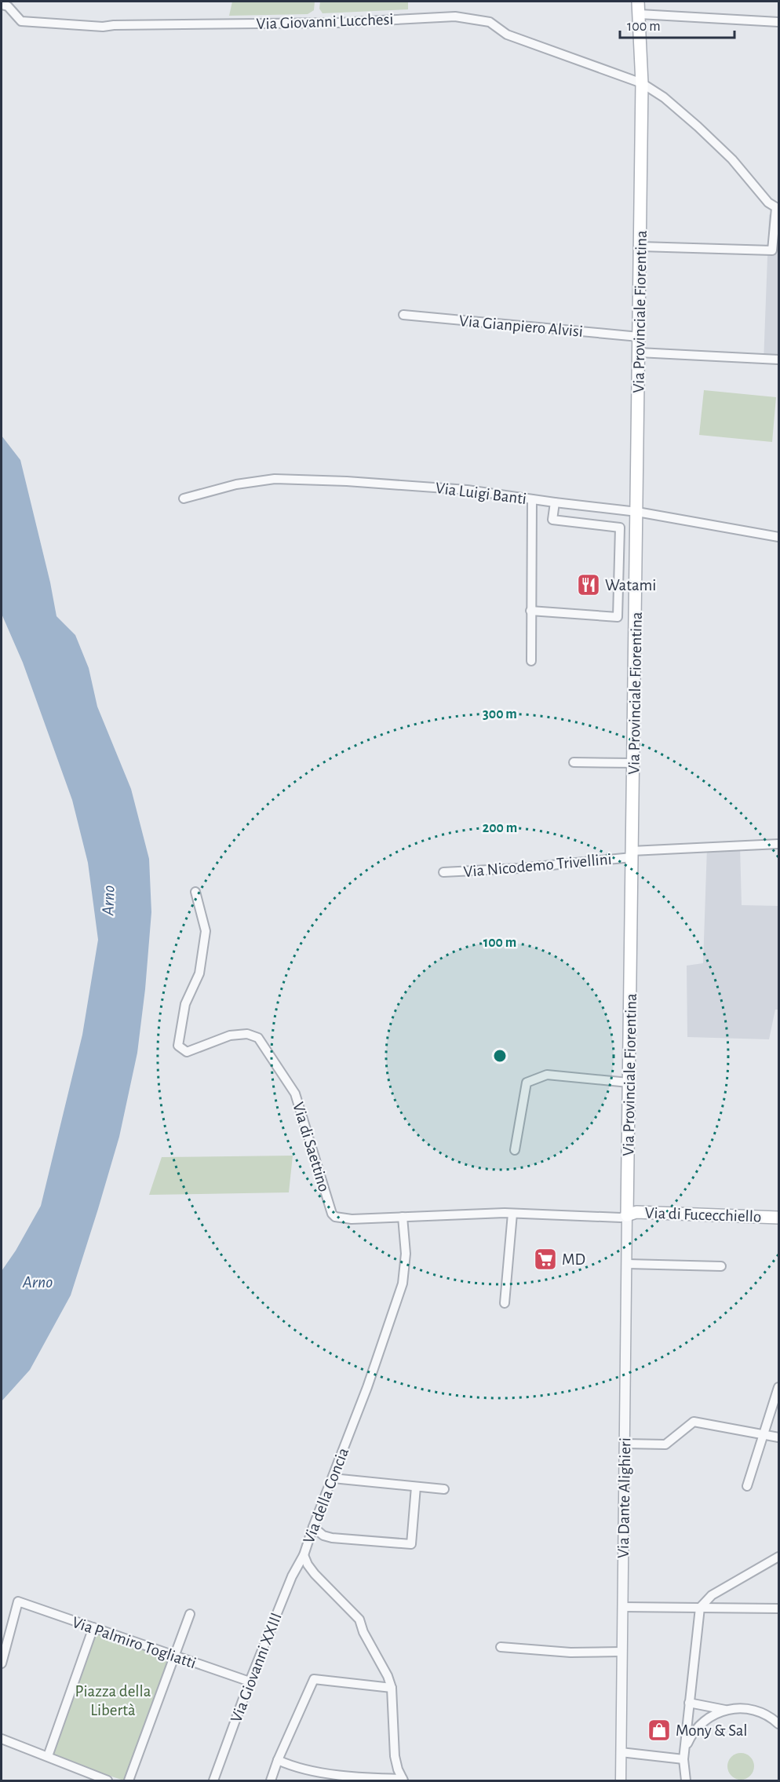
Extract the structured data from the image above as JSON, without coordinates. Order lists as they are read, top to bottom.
{
  "streets": {
    "main road": ["Via Provinciale Fiorentina", "Via di Fucecchiello"],
    "street": [
      "Via Giovanni Lucchesi",
      "Via Gianpiero Alvisi",
      "Via Luigi Banti",
      "Via Nicodemo Trivellini",
      "Via di Saettino",
      "Via della Concia",
      "Via Dante Alighieri",
      "Via Palmiro Togliatti",
      "Via Giovanni XXIII"
    ]
  },
  "crossings": [
    ["Via Giovanni Lucchesi", "Via Provinciale Fiorentina"],
    ["Via Provinciale Fiorentina", "Via Gianpiero Alvisi"],
    ["Via Provinciale Fiorentina", "Via Luigi Banti"],
    ["Via Provinciale Fiorentina", "Via Nicodemo Trivellini"],
    ["Via Provinciale Fiorentina", "Via di Saettino"],
    ["Via Provinciale Fiorentina", "Via di Fucecchiello"],
    ["Via Provinciale Fiorentina", "Via Dante Alighieri"],
    ["Via di Saettino", "Via di Fucecchiello"],
    ["Via di Saettino", "Via della Concia"],
    ["Via di Saettino", "Via Dante Alighieri"],
    ["Via di Fucecchiello", "Via Dante Alighieri"],
    ["Via della Concia", "Via Giovanni XXIII"],
    ["Via Palmiro Togliatti", "Via Giovanni XXIII"]
  ],
  "water": ["Arno"],
  "parks": ["Piazza della Libertà"],
  "places": {
    "restaurant": ["Watami"],
    "supermarket": ["MD"],
    "shop": ["Mony & Sal"]
  },
  "scale_bar": "100 m",
  "rings": ["300 m", "200 m", "100 m"]
}
